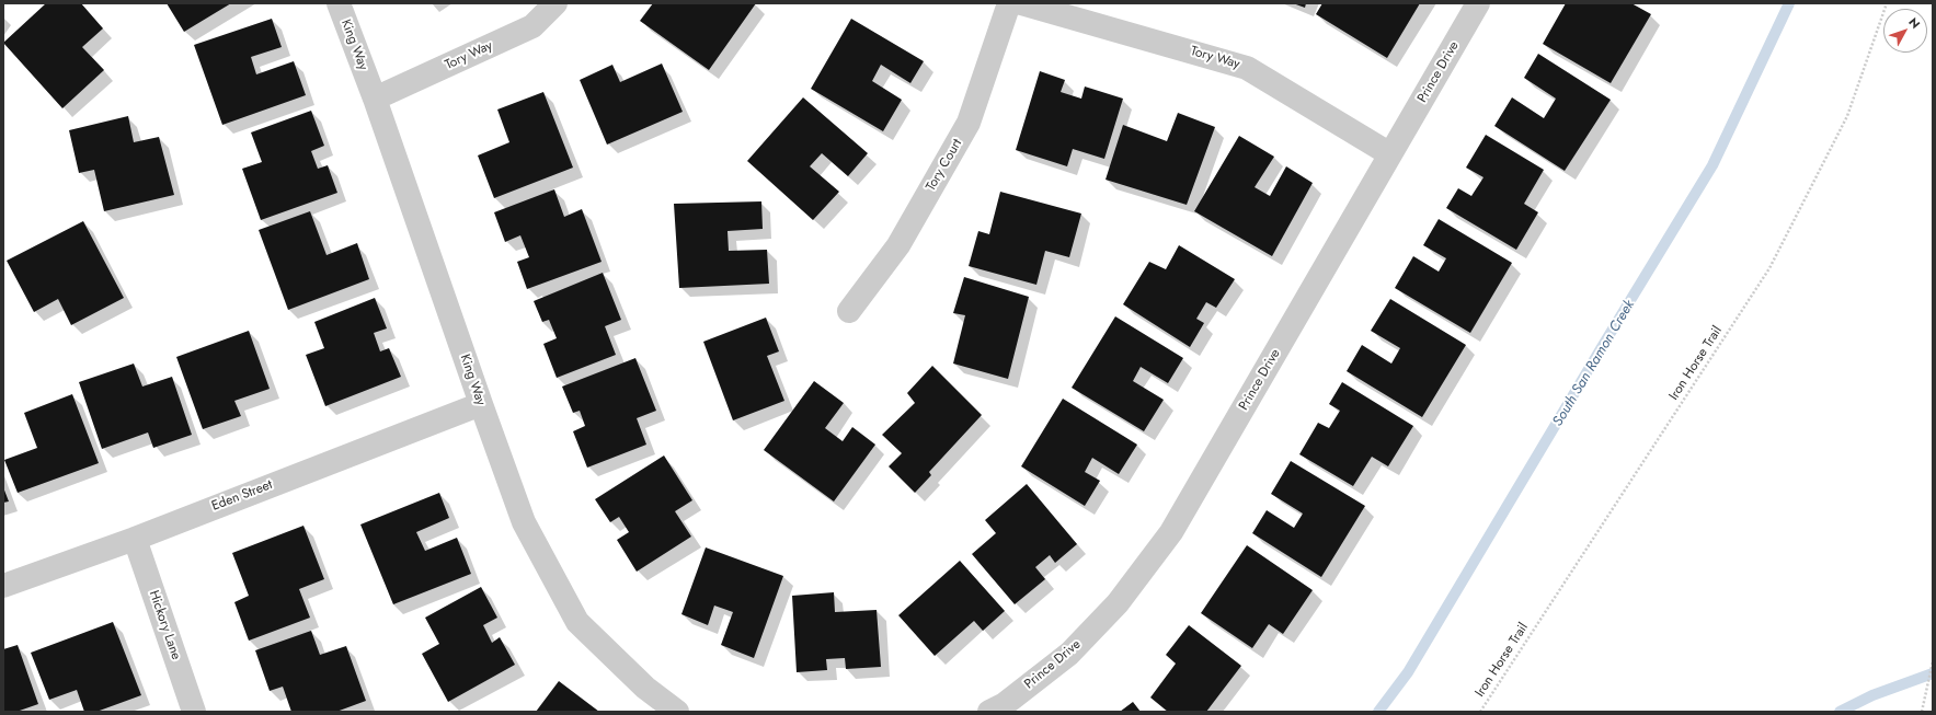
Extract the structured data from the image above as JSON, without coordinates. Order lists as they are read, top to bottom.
{
  "streets": {
    "street": [
      "King Way",
      "Tory Way",
      "Prince Drive",
      "Tory Court",
      "Eden Street",
      "Hickory Lane"
    ],
    "path": ["Iron Horse Trail"]
  },
  "crossings": [
    ["King Way", "Tory Way"],
    ["King Way", "Eden Street"],
    ["Tory Way", "Prince Drive"],
    ["Eden Street", "Hickory Lane"]
  ],
  "water": ["South San Ramon Creek"],
  "north": "top right"
}
